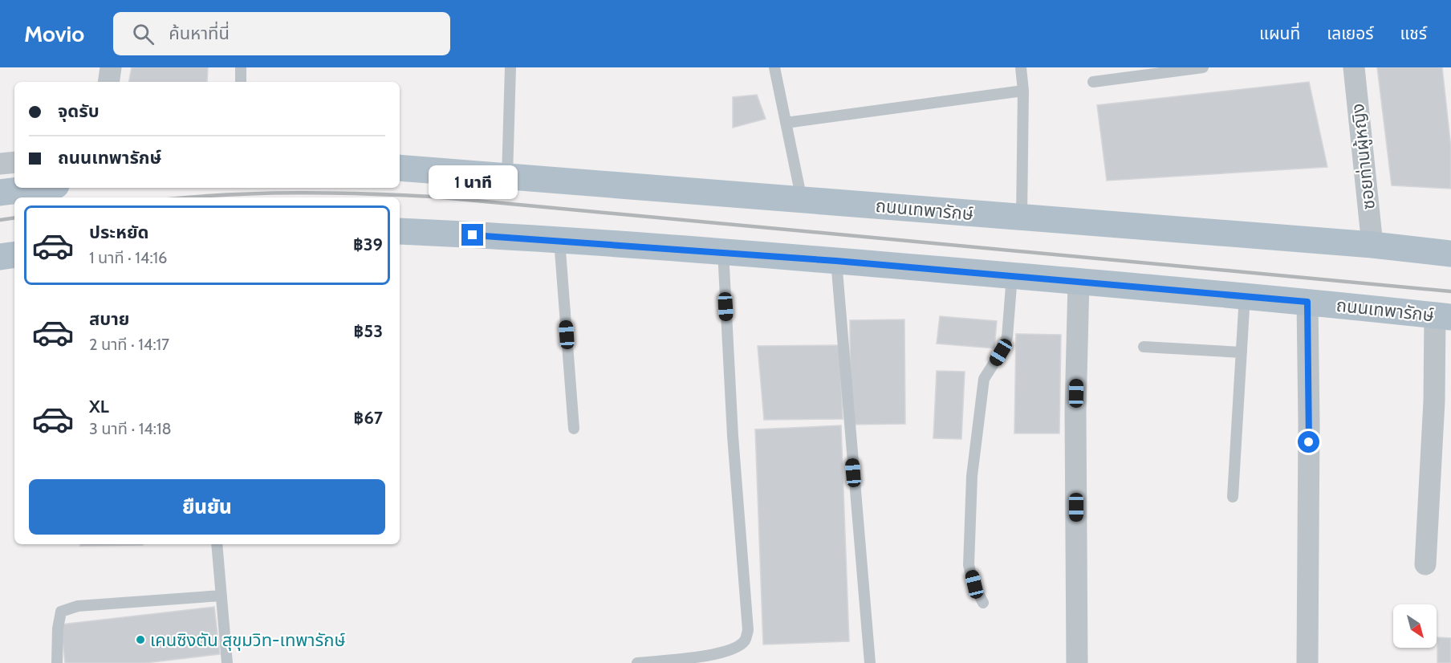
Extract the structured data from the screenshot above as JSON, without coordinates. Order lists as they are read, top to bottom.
{
  "streets": {
    "main road": ["ถนนเทพารักษ์"],
    "street": ["ซอยท่านผู้หญิง"]
  },
  "crossings": [
    ["ซอยท่านผู้หญิง", "ถนนเทพารักษ์"]
  ],
  "places": ["เคนซิงตัน สุขุมวิท-เทพารักษ์"],
  "north": "bottom right",
  "page": {
    "header": "Movio",
    "search": "ค้นหาที่นี่",
    "nav": ["แผนที่", "เลเยอร์", "แชร์"],
    "banner": ["จุดรับ", "ถนนเทพารักษ์"],
    "bubble": "1 นาที",
    "list": [
      {
        "name": "ประหยัด",
        "note": "1 นาที · 14:16",
        "value": "฿39"
      },
      {
        "name": "สบาย",
        "note": "2 นาที · 14:17",
        "value": "฿53"
      },
      {
        "name": "XL",
        "note": "3 นาที · 14:18",
        "value": "฿67"
      }
    ],
    "buttons": "ยืนยัน"
  }
}
